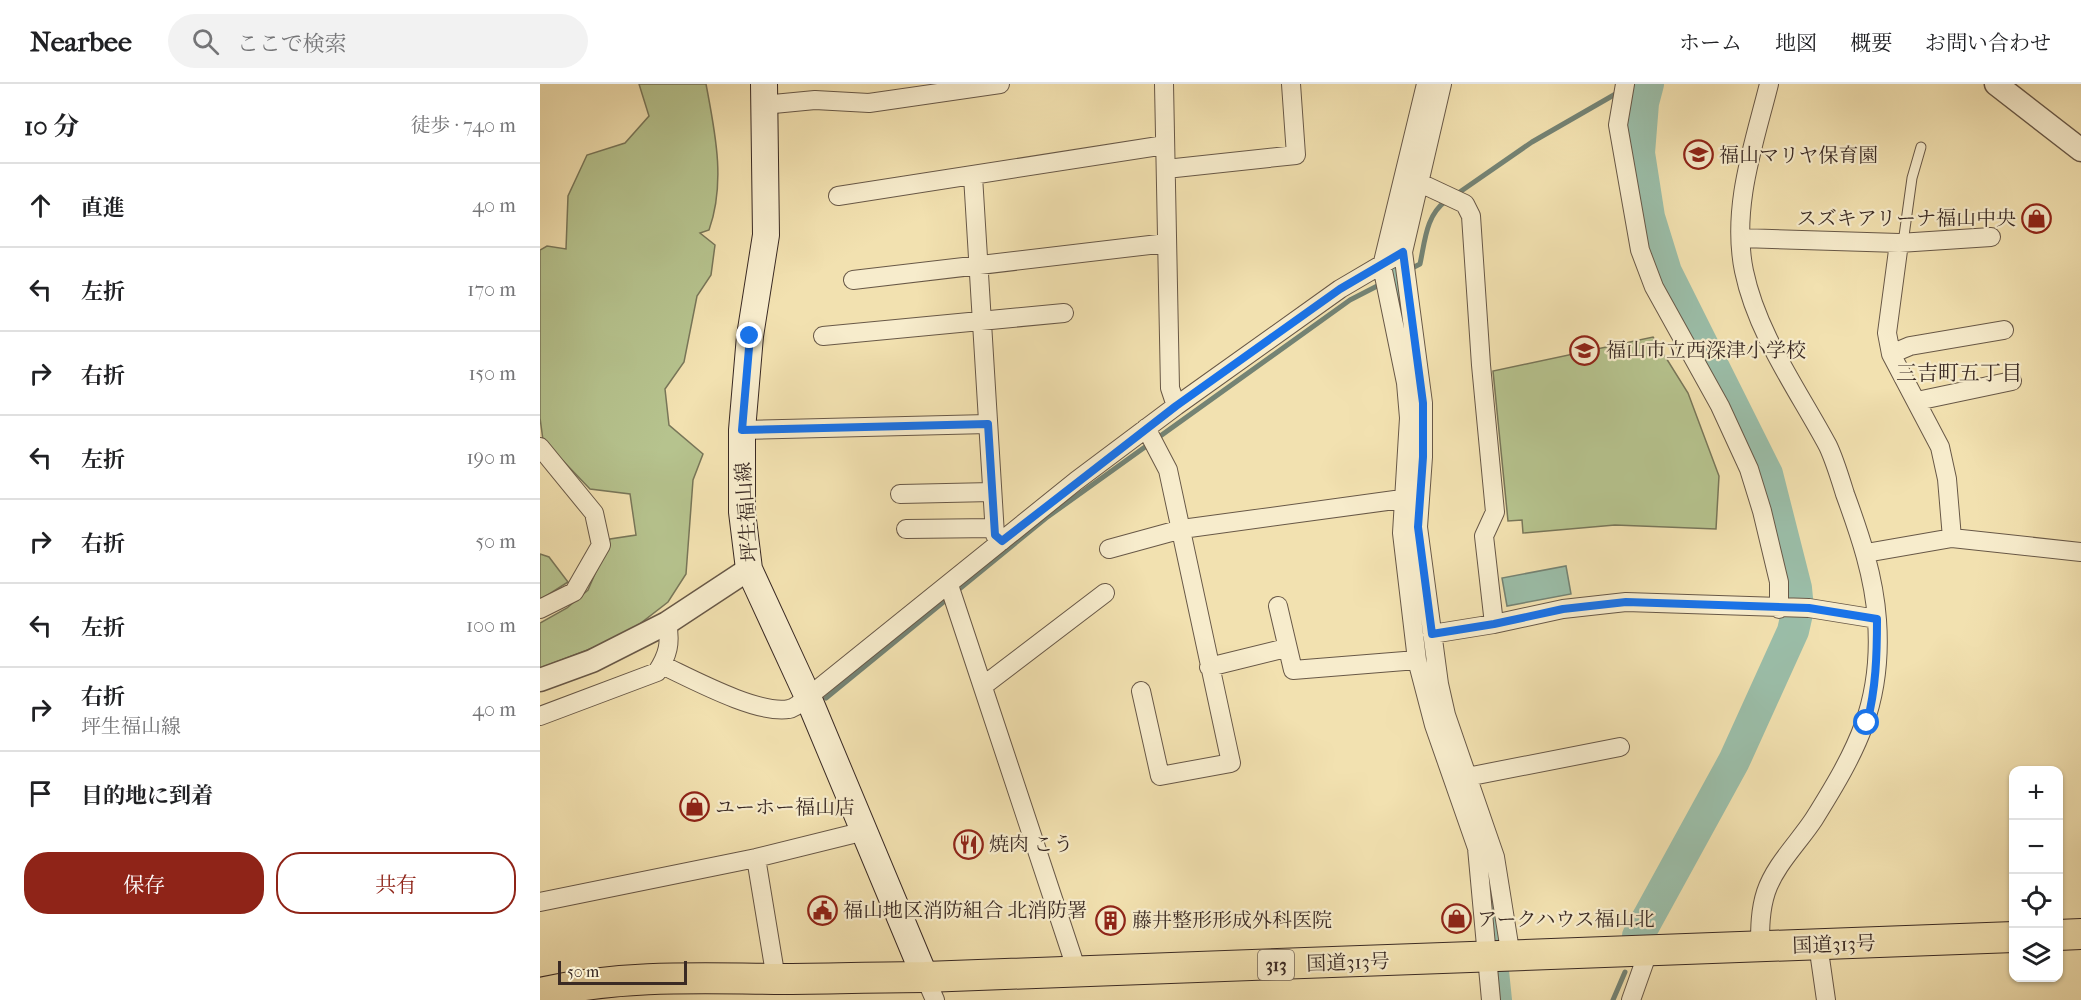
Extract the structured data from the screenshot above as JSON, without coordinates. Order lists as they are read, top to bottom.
{
  "streets": {
    "highway": ["国道313号", "313"],
    "main road": ["坪生福山線"]
  },
  "crossings": [
    ["坪生福山線", "国道313号"]
  ],
  "districts": ["三吉町五丁目"],
  "places": {
    "school or university": ["福山マリヤ保育園", "福山市立西深津小学校"],
    "shop": ["スズキアリーナ福山中央", "ユーホー福山店", "アークハウス福山北"],
    "restaurant": ["焼肉 こう"],
    "public building": ["福山地区消防組合 北消防署"],
    "building": ["藤井整形形成外科医院"]
  },
  "scale_bar": "50 m",
  "page": {
    "header": "Nearbee",
    "search": "ここで検索",
    "nav": [
      "ホーム",
      "地図",
      "概要",
      "お問い合わせ"
    ],
    "heading": ["10 分", "徒歩 · 740 m"],
    "list": [
      ["直進", "40 m"],
      ["左折", "170 m"],
      ["右折", "150 m"],
      ["左折", "190 m"],
      ["右折", "50 m"],
      ["左折", "100 m"],
      ["右折", "坪生福山線", "40 m"],
      "目的地に到着"
    ],
    "map_buttons": ["+", "−"],
    "buttons": ["保存", "共有"],
    "scale": "50 m"
  }
}
